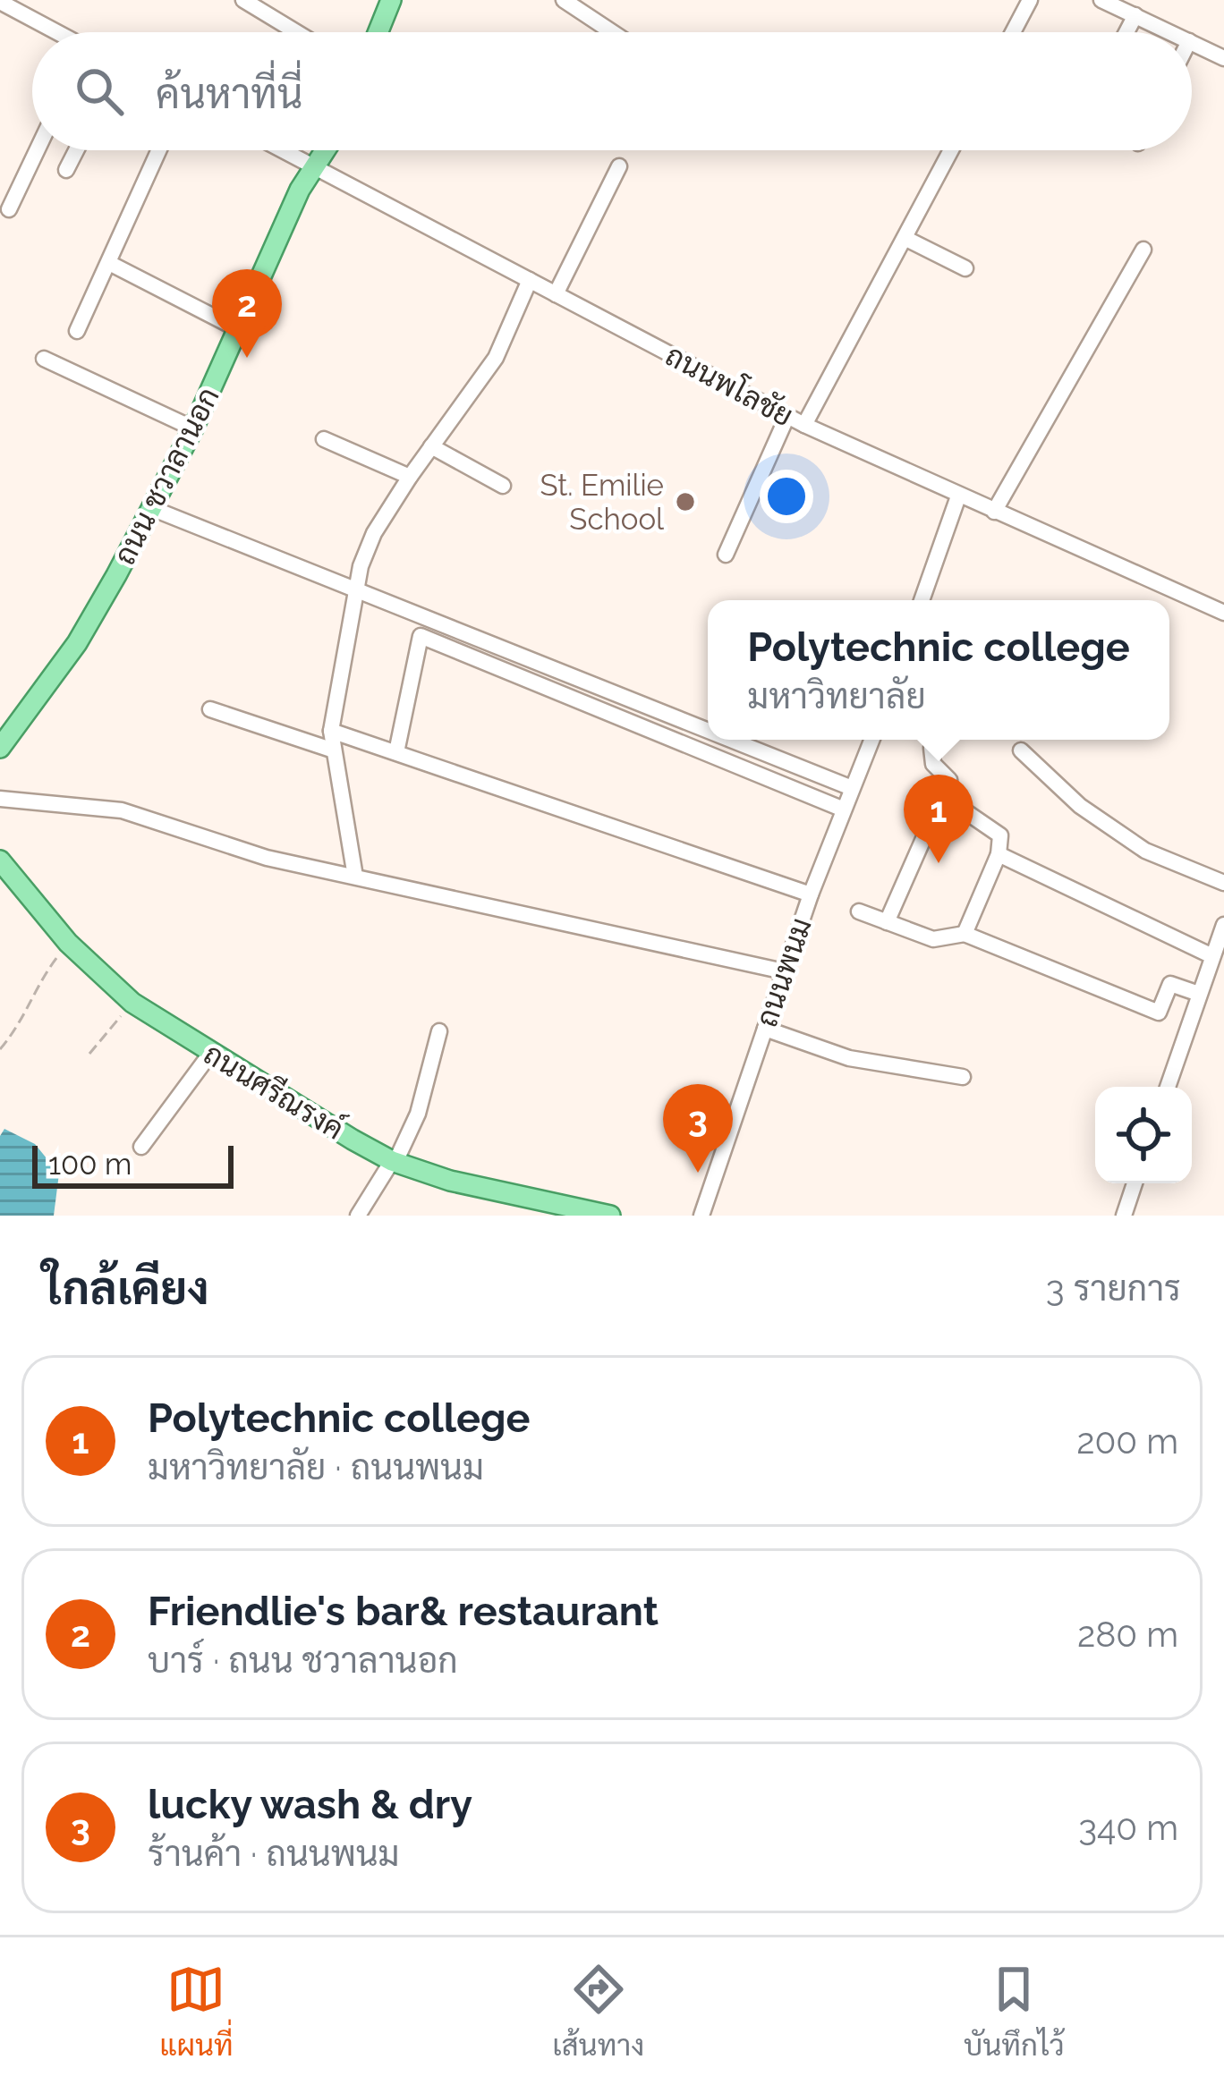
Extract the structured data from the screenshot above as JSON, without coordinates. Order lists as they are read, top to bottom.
{
  "streets": {
    "main road": ["ถนน ชวาลานอก", "ถนนศรีณรงค์"],
    "street": ["ถนนพโลชัย", "ถนนพนม"]
  },
  "crossings": [
    ["ถนนพโลชัย", "ถนน ชวาลานอก"]
  ],
  "places": ["St. Emilie School"],
  "scale_bar": "100 m",
  "page": {
    "search": "ค้นหาที่นี่",
    "pins": ["2", "1", "3"],
    "popup": ["Polytechnic college", "มหาวิทยาลัย"],
    "scale": "100 m",
    "heading": ["ใกล้เคียง", "3 รายการ"],
    "list": [
      {
        "mark": "1",
        "name": "Polytechnic college",
        "note": "มหาวิทยาลัย · ถนนพนม",
        "value": "200 m"
      },
      {
        "mark": "2",
        "name": "Friendlie's bar& restaurant",
        "note": "บาร์ · ถนน ชวาลานอก",
        "value": "280 m"
      },
      {
        "mark": "3",
        "name": "lucky wash & dry",
        "note": "ร้านค้า · ถนนพนม",
        "value": "340 m"
      }
    ],
    "nav": ["แผนที่", "เส้นทาง", "บันทึกไว้"]
  }
}
